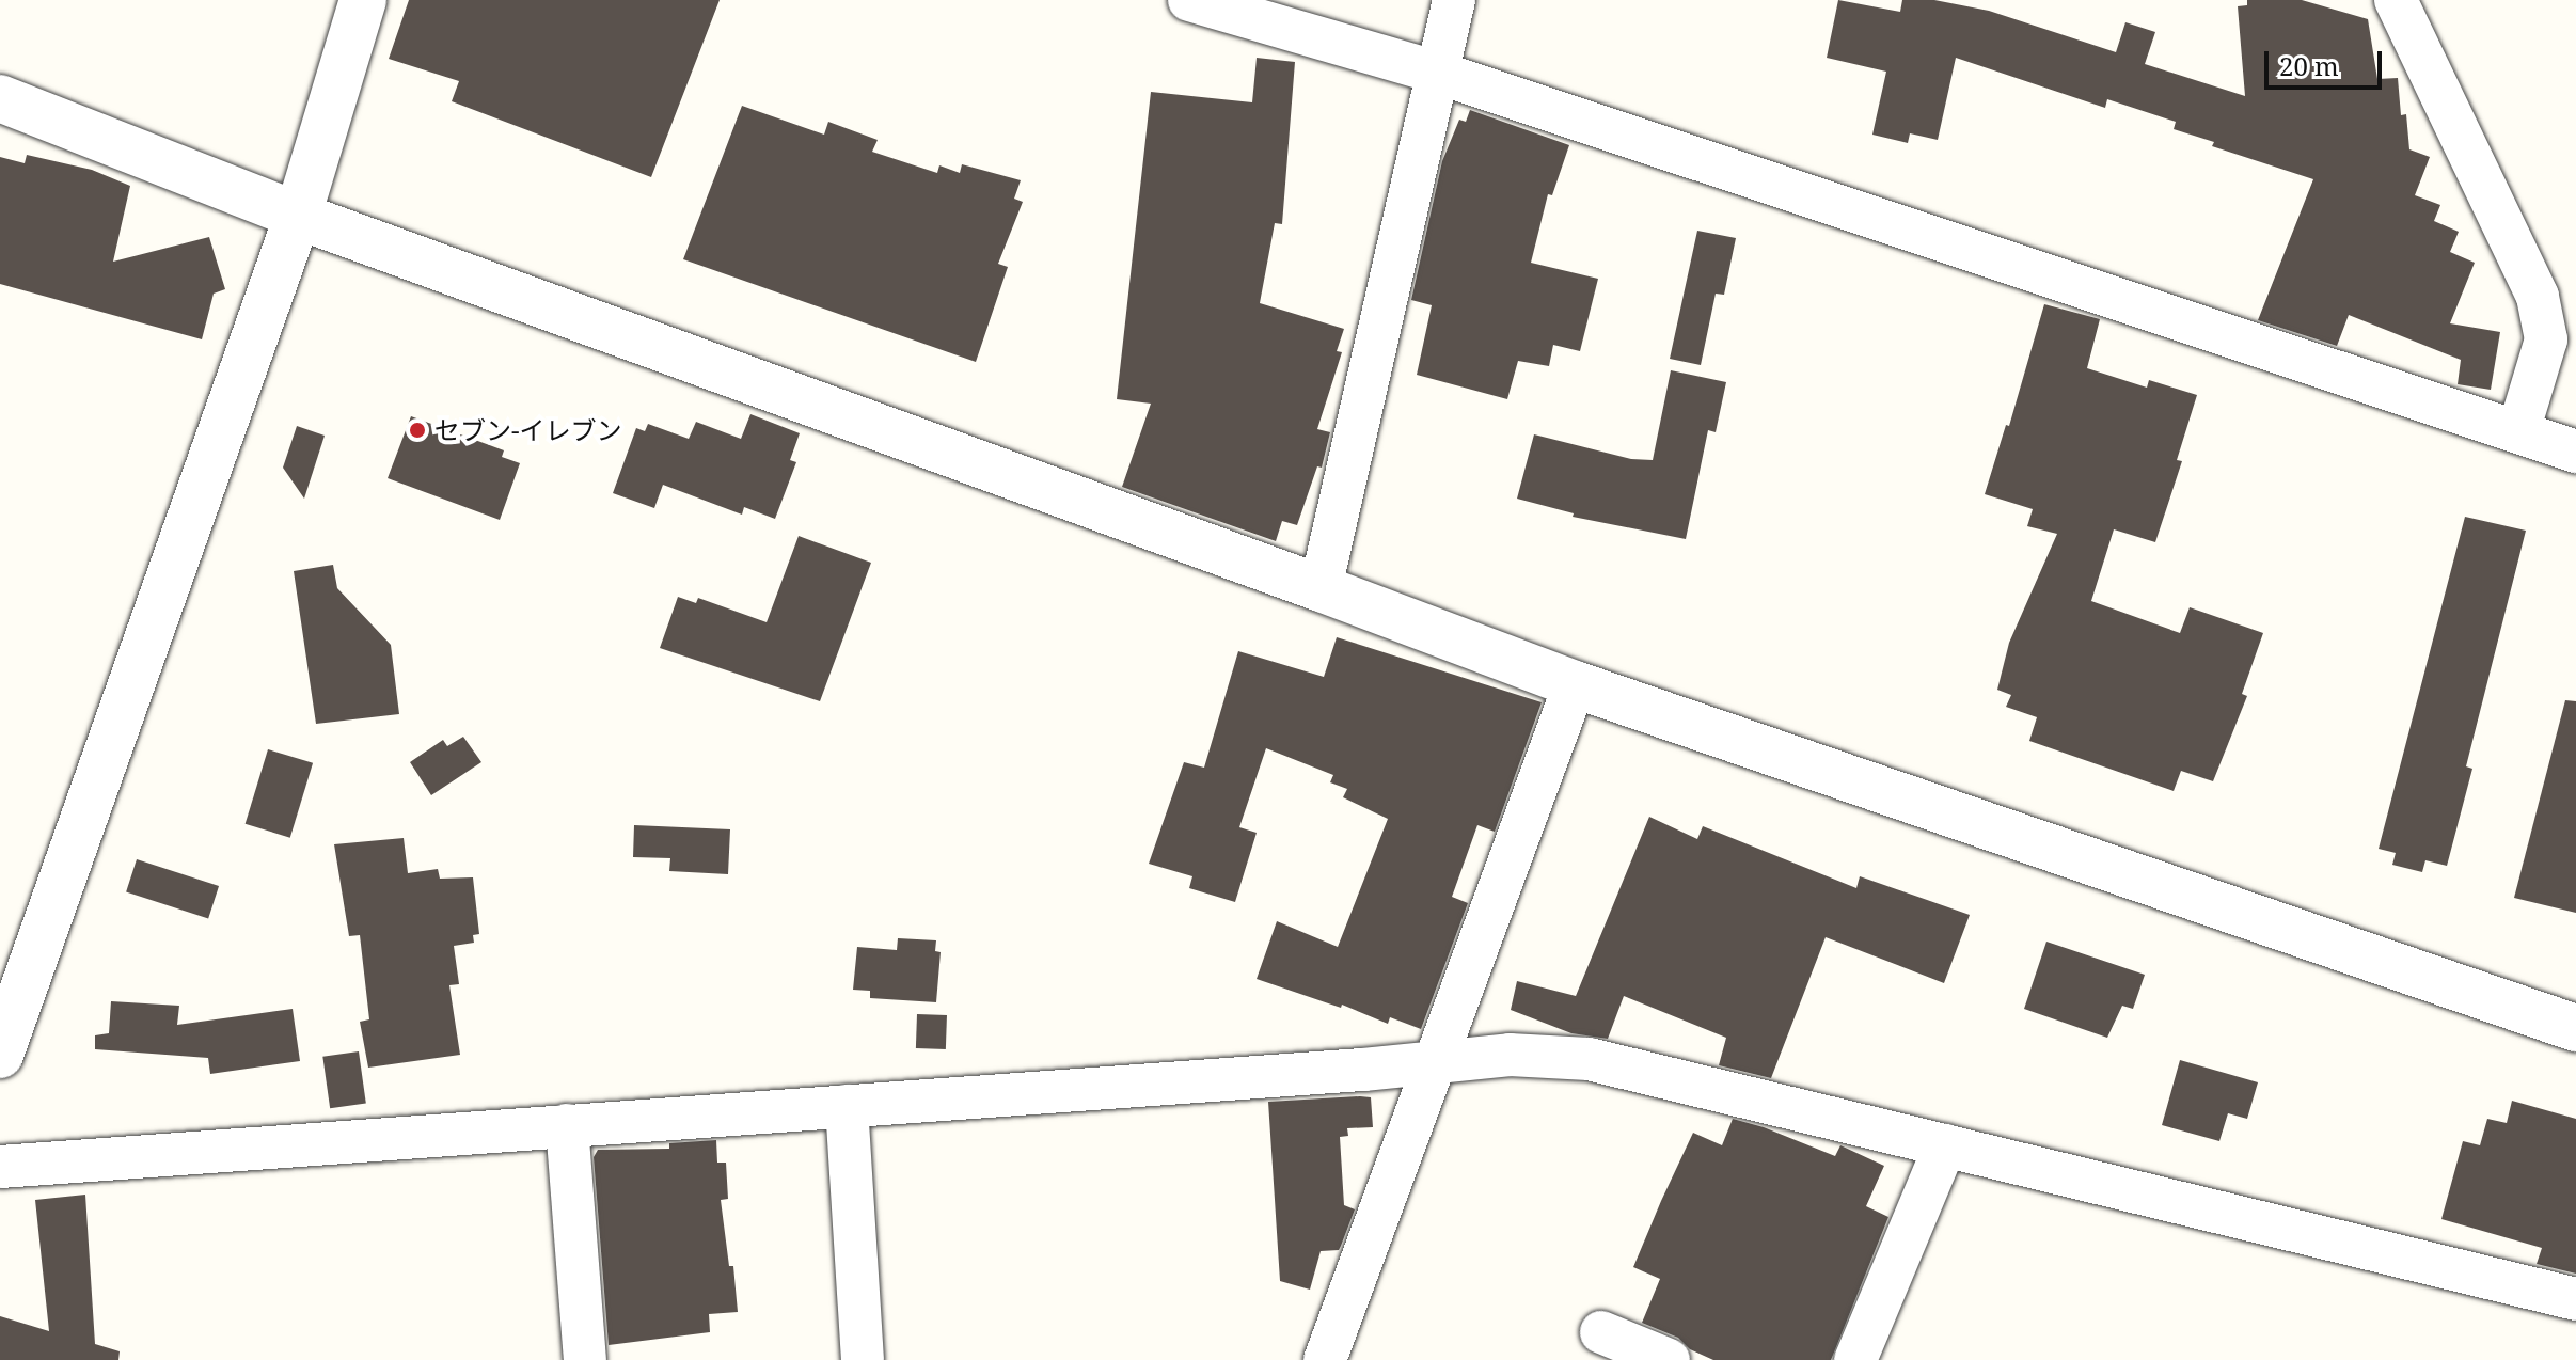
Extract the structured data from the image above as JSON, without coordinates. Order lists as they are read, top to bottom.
{
  "places": ["セブン-イレブン"],
  "scale_bar": "20 m"
}
